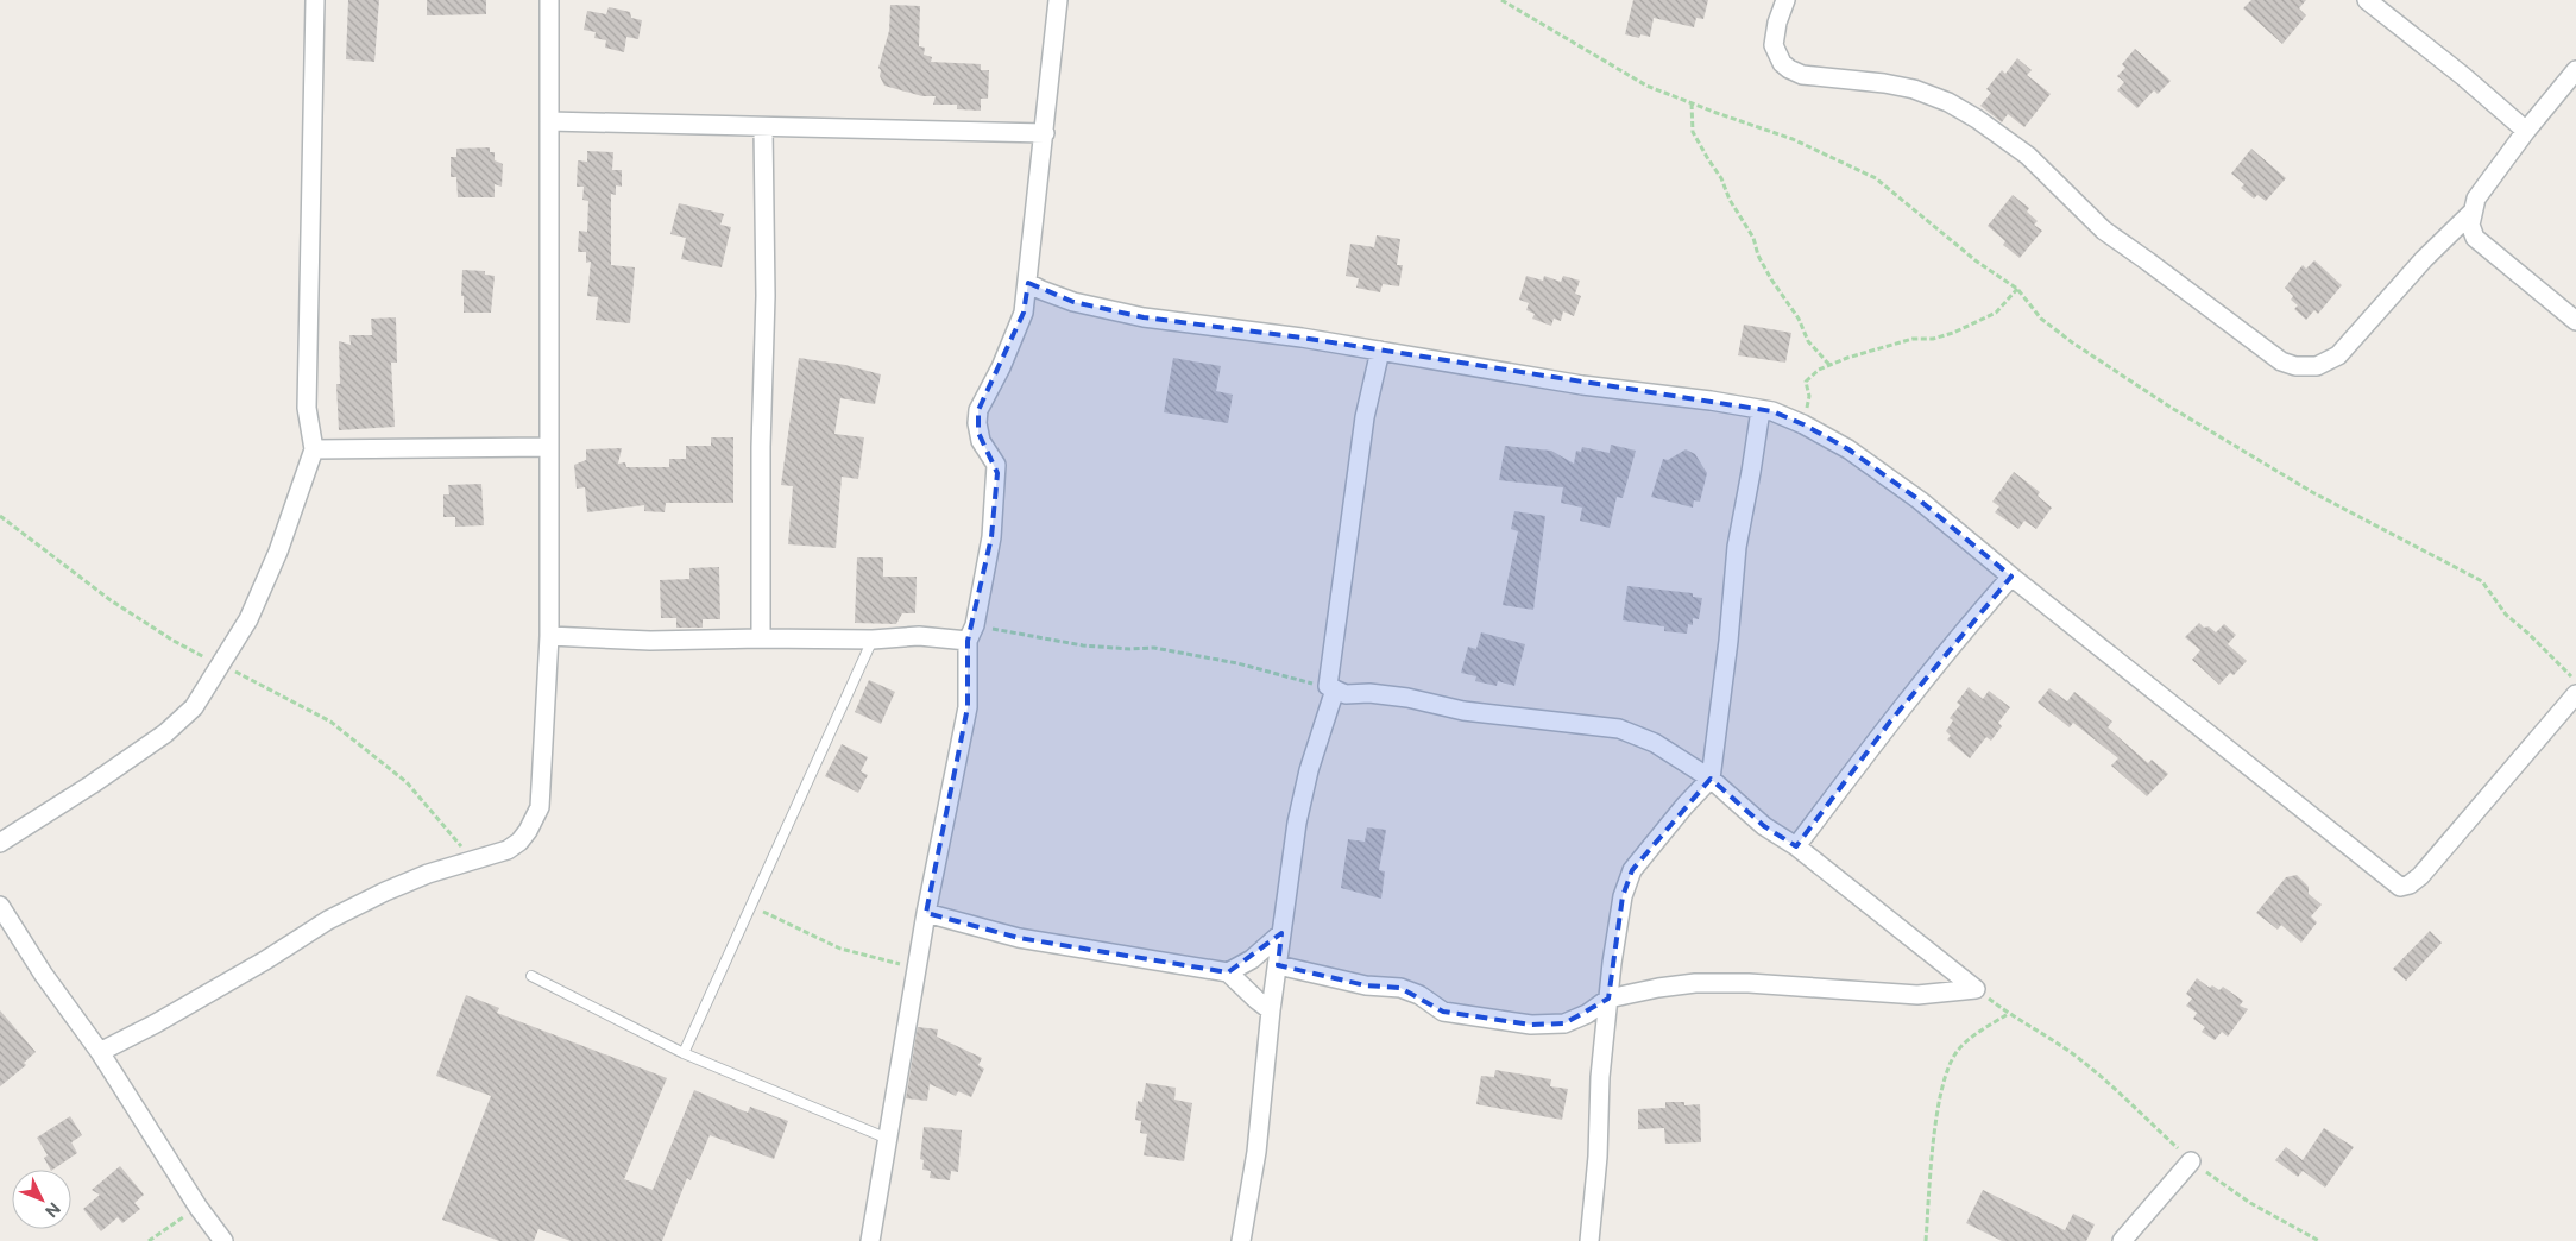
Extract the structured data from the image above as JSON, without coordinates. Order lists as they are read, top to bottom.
{
  "north": "bottom right"
}
